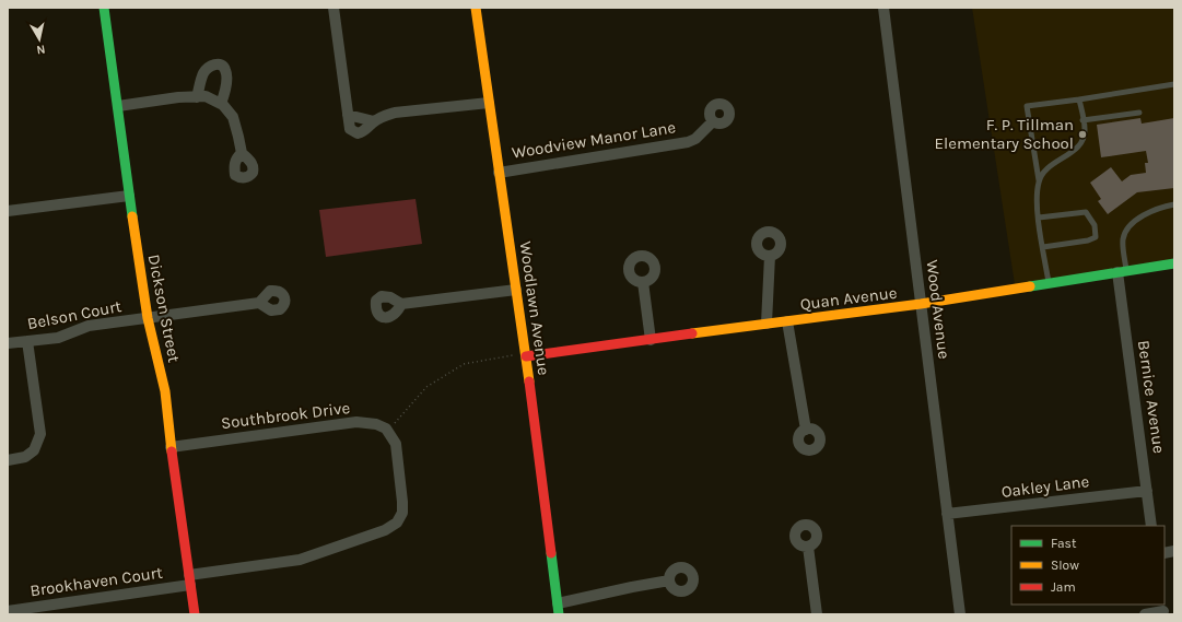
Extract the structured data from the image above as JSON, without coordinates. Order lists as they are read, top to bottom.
{
  "streets": {
    "street": [
      "Woodview Manor Lane",
      "Quan Avenue",
      "Dickson Street",
      "Woodlawn Avenue",
      "Wood Avenue",
      "Belson Court",
      "Bernice Avenue",
      "Southbrook Drive",
      "Oakley Lane",
      "Brookhaven Court"
    ]
  },
  "crossings": [
    ["Woodview Manor Lane", "Woodlawn Avenue"],
    ["Quan Avenue", "Woodlawn Avenue"],
    ["Quan Avenue", "Wood Avenue"],
    ["Quan Avenue", "Bernice Avenue"],
    ["Dickson Street", "Belson Court"],
    ["Dickson Street", "Southbrook Drive"],
    ["Dickson Street", "Brookhaven Court"],
    ["Wood Avenue", "Oakley Lane"],
    ["Bernice Avenue", "Oakley Lane"],
    ["Southbrook Drive", "Brookhaven Court"]
  ],
  "places": ["F. P. Tillman Elementary School"],
  "legend": ["Fast", "Slow", "Jam"],
  "north": "bottom"
}
